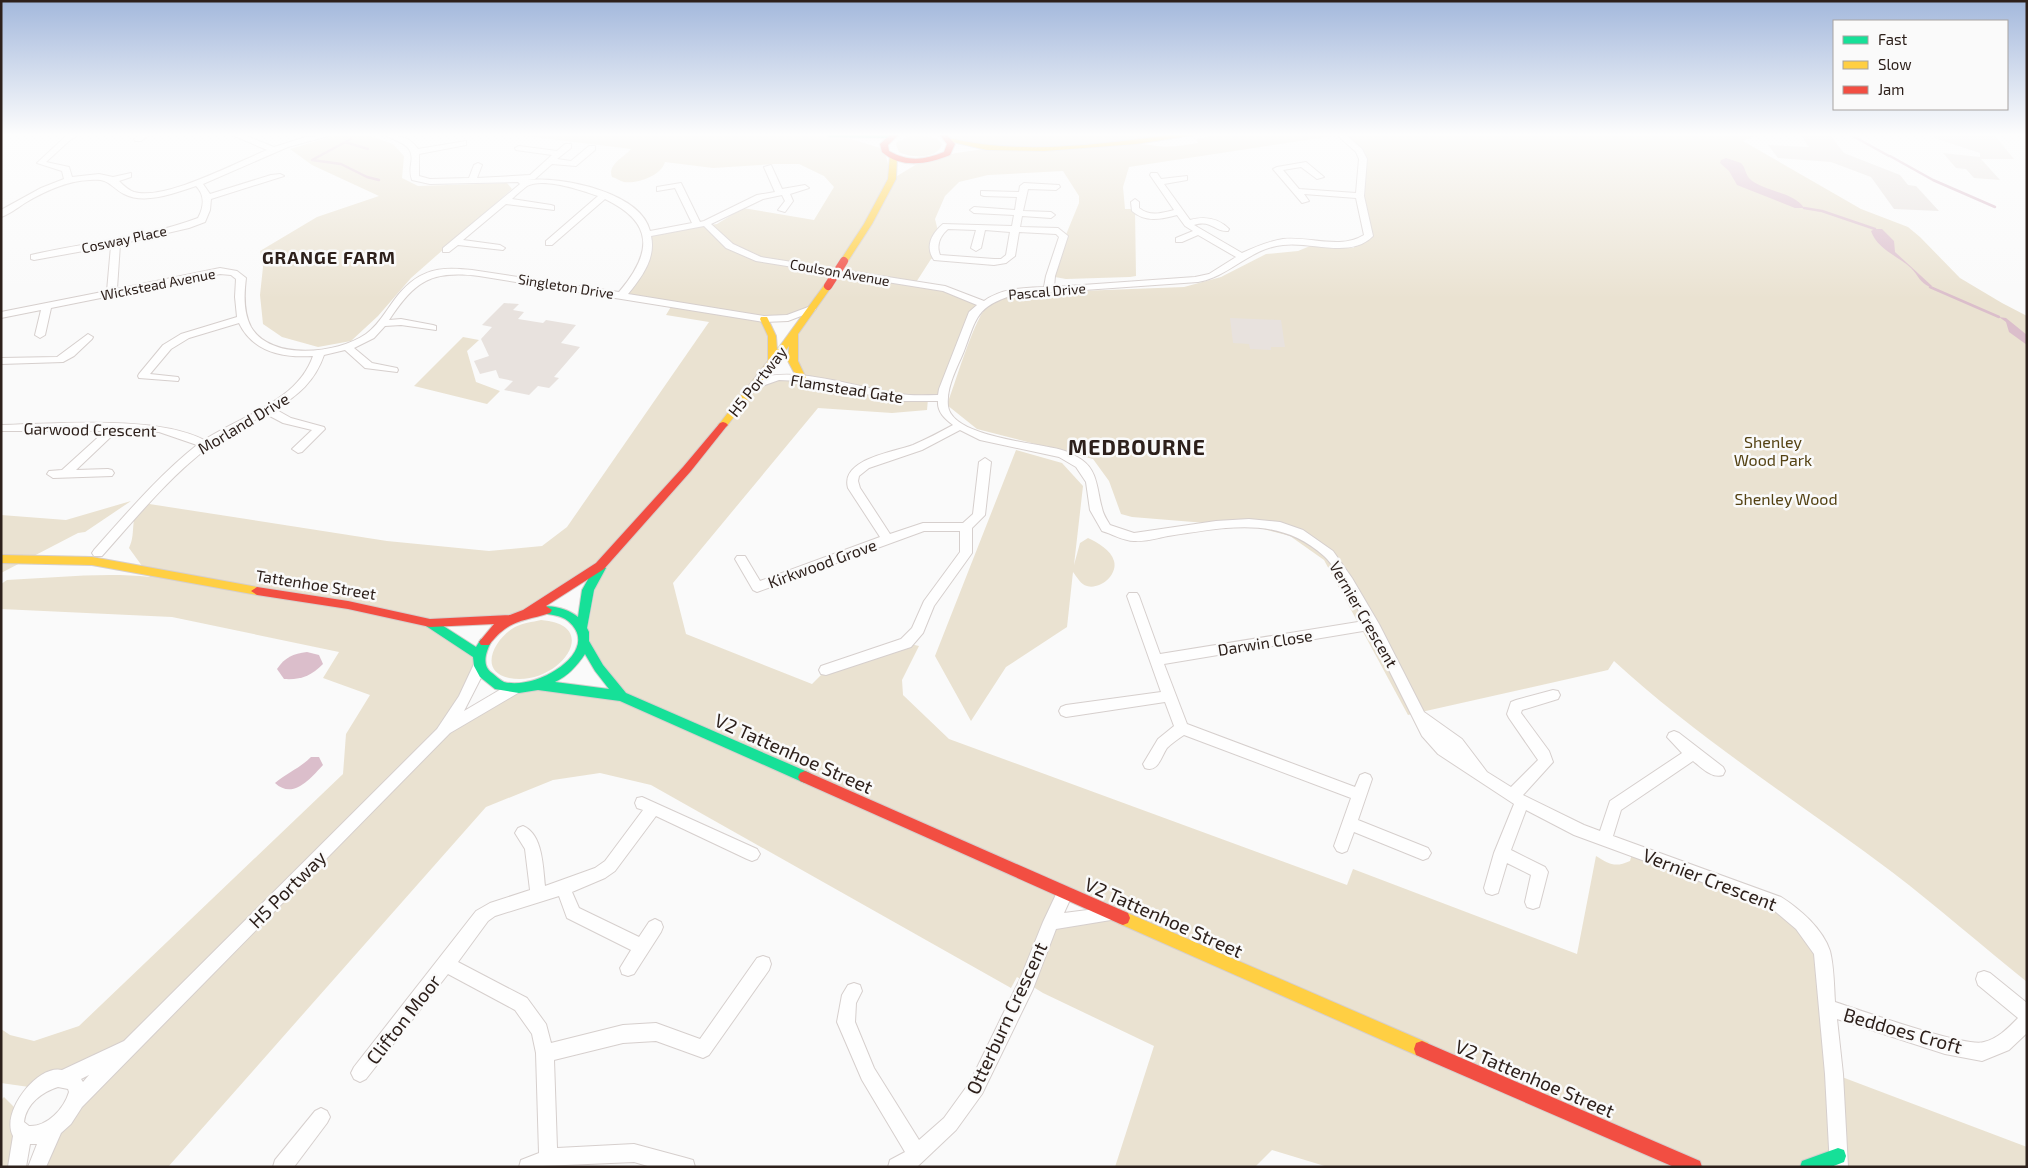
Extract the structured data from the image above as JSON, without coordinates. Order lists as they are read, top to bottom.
{
  "streets": {
    "street": [
      "Cosway Place",
      "Coulson Avenue",
      "Wickstead Avenue",
      "Singleton Drive",
      "Pascal Drive",
      "H5 Portway",
      "Flamstead Gate",
      "Morland Drive",
      "Garwood Crescent",
      "Kirkwood Grove",
      "Tattenhoe Street",
      "Vernier Crescent",
      "Darwin Close",
      "V2 Tattenhoe Street",
      "Otterburn Crescent",
      "Clifton Moor",
      "Beddoes Croft"
    ]
  },
  "crossings": [
    ["Coulson Avenue", "Pascal Drive"],
    ["Wickstead Avenue", "Singleton Drive"],
    ["Wickstead Avenue", "Morland Drive"],
    ["Singleton Drive", "H5 Portway"],
    ["Singleton Drive", "Morland Drive"],
    ["H5 Portway", "Flamstead Gate"],
    ["H5 Portway", "Tattenhoe Street"],
    ["H5 Portway", "V2 Tattenhoe Street"],
    ["Flamstead Gate", "Vernier Crescent"],
    ["Morland Drive", "Garwood Crescent"],
    ["Morland Drive", "Tattenhoe Street"],
    ["Kirkwood Grove", "Vernier Crescent"],
    ["Tattenhoe Street", "V2 Tattenhoe Street"],
    ["Vernier Crescent", "Darwin Close"],
    ["Vernier Crescent", "Beddoes Croft"],
    ["V2 Tattenhoe Street", "Otterburn Crescent"]
  ],
  "districts": ["GRANGE FARM", "MEDBOURNE"],
  "parks": ["Shenley Wood Park", "Shenley Wood"],
  "legend": ["Fast", "Slow", "Jam"]
}
